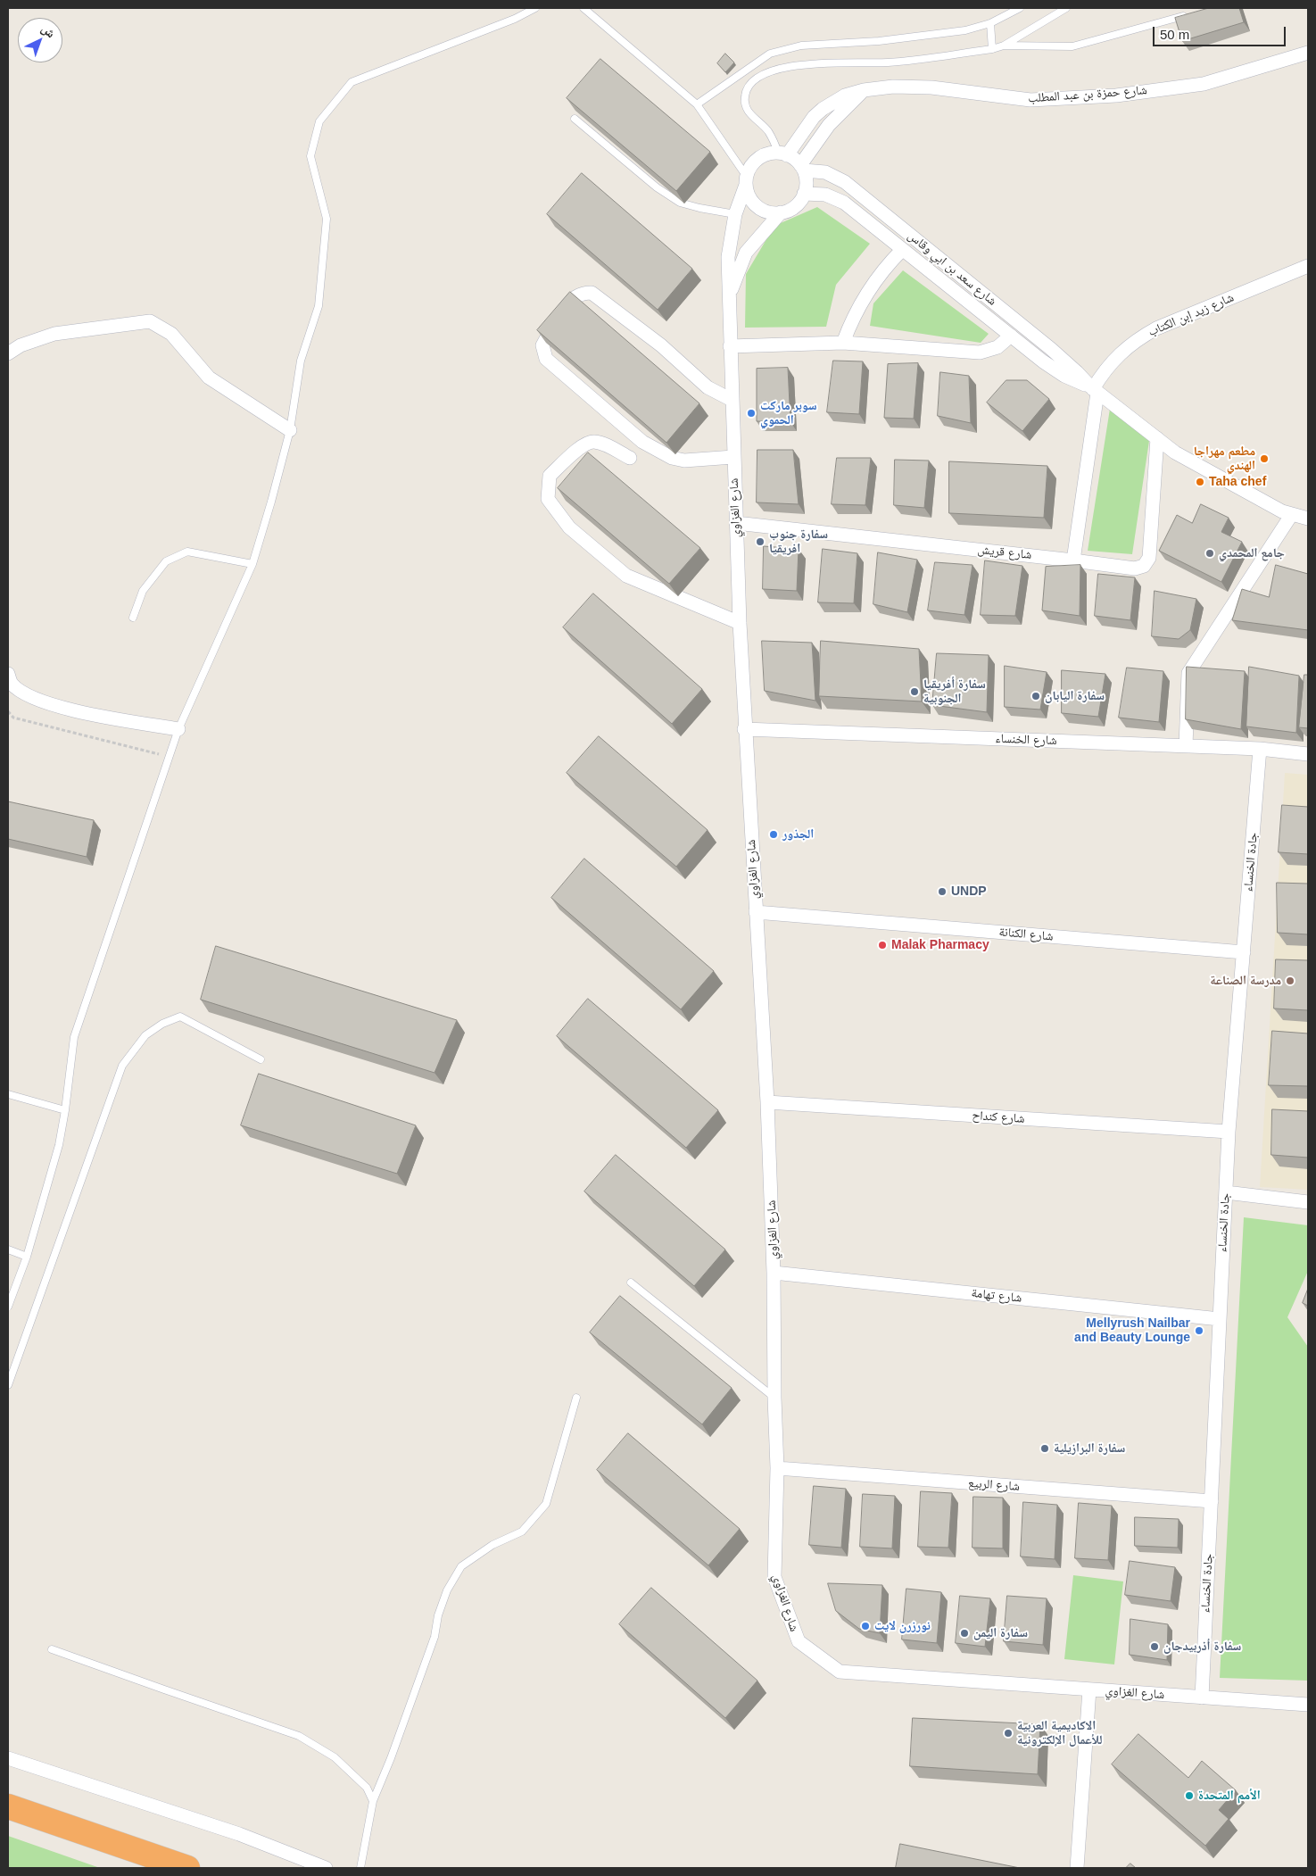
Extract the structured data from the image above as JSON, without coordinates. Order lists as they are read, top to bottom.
{
  "streets": {
    "street": [
      "شارع حمزة بن عبد المطلب",
      "شارع سعد بن ابي وقاس",
      "شارع زيد إبن الكتاب",
      "شارع الغزاوي",
      "شارع قريش",
      "شارع الخنساء",
      "جادة الخنساء",
      "شارع الكنانة",
      "شارع كنداح",
      "شارع تهامة",
      "شارع الربيع"
    ]
  },
  "crossings": [
    ["شارع حمزة بن عبد المطلب", "شارع سعد بن ابي وقاس"],
    ["شارع حمزة بن عبد المطلب", "شارع الغزاوي"],
    ["شارع سعد بن ابي وقاس", "شارع زيد إبن الكتاب"],
    ["شارع سعد بن ابي وقاس", "شارع الغزاوي"],
    ["شارع سعد بن ابي وقاس", "شارع قريش"],
    ["شارع الغزاوي", "شارع قريش"],
    ["شارع الغزاوي", "شارع الخنساء"],
    ["شارع الغزاوي", "جادة الخنساء"],
    ["شارع الغزاوي", "شارع الكنانة"],
    ["شارع الغزاوي", "شارع كنداح"],
    ["شارع الغزاوي", "شارع تهامة"],
    ["شارع الغزاوي", "شارع الربيع"],
    ["شارع الخنساء", "جادة الخنساء"],
    ["جادة الخنساء", "شارع الكنانة"],
    ["جادة الخنساء", "شارع كنداح"],
    ["جادة الخنساء", "شارع تهامة"],
    ["جادة الخنساء", "شارع الربيع"]
  ],
  "places": [
    "سوبر ماركت الحموي",
    "مطعم مهراجا الهندي",
    "Taha chef",
    "سفارة جنوب افريقيا",
    "جامع المحمدي",
    "سفارة أفريقيا الجنوبية",
    "سفارة اليابان",
    "الجذور",
    "UNDP",
    "Malak Pharmacy",
    "مدرسة الصناعة",
    "Mellyrush Nailbar and Beauty Lounge",
    "سفارة البرازيلية",
    "نورزرن لايت",
    "سفارة اليمن",
    "سفارة أذربيدجان",
    "الاكاديمية العربية للأعمال الإلكترونية",
    "الأمم المتحدة"
  ],
  "scale_bar": "50 m",
  "north": "top right"
}
